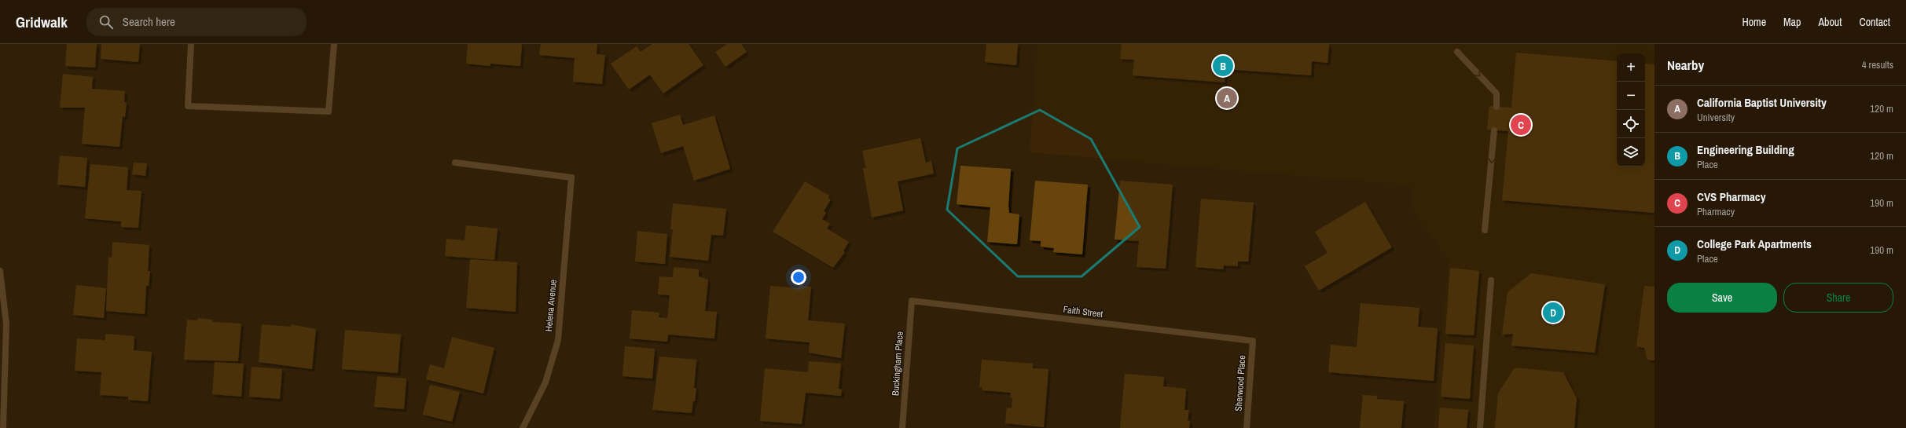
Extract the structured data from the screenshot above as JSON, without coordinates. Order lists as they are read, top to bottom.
{
  "streets": {
    "street": [
      "Helena Avenue",
      "Faith Street",
      "Buckingham Place",
      "Sherwood Place"
    ]
  },
  "crossings": [
    ["Faith Street", "Buckingham Place"],
    ["Faith Street", "Sherwood Place"]
  ],
  "page": {
    "header": "Gridwalk",
    "search": "Search here",
    "nav": [
      "Home",
      "Map",
      "About",
      "Contact"
    ],
    "heading": ["Nearby", "4 results"],
    "map_buttons": ["+", "−"],
    "pins": [
      "B",
      "A",
      "C",
      "D"
    ],
    "list": [
      {
        "mark": "A",
        "name": "California Baptist University",
        "note": "University",
        "value": "120 m"
      },
      {
        "mark": "B",
        "name": "Engineering Building",
        "note": "Place",
        "value": "120 m"
      },
      {
        "mark": "C",
        "name": "CVS Pharmacy",
        "note": "Pharmacy",
        "value": "190 m"
      },
      {
        "mark": "D",
        "name": "College Park Apartments",
        "note": "Place",
        "value": "190 m"
      }
    ],
    "buttons": ["Save", "Share"]
  }
}
